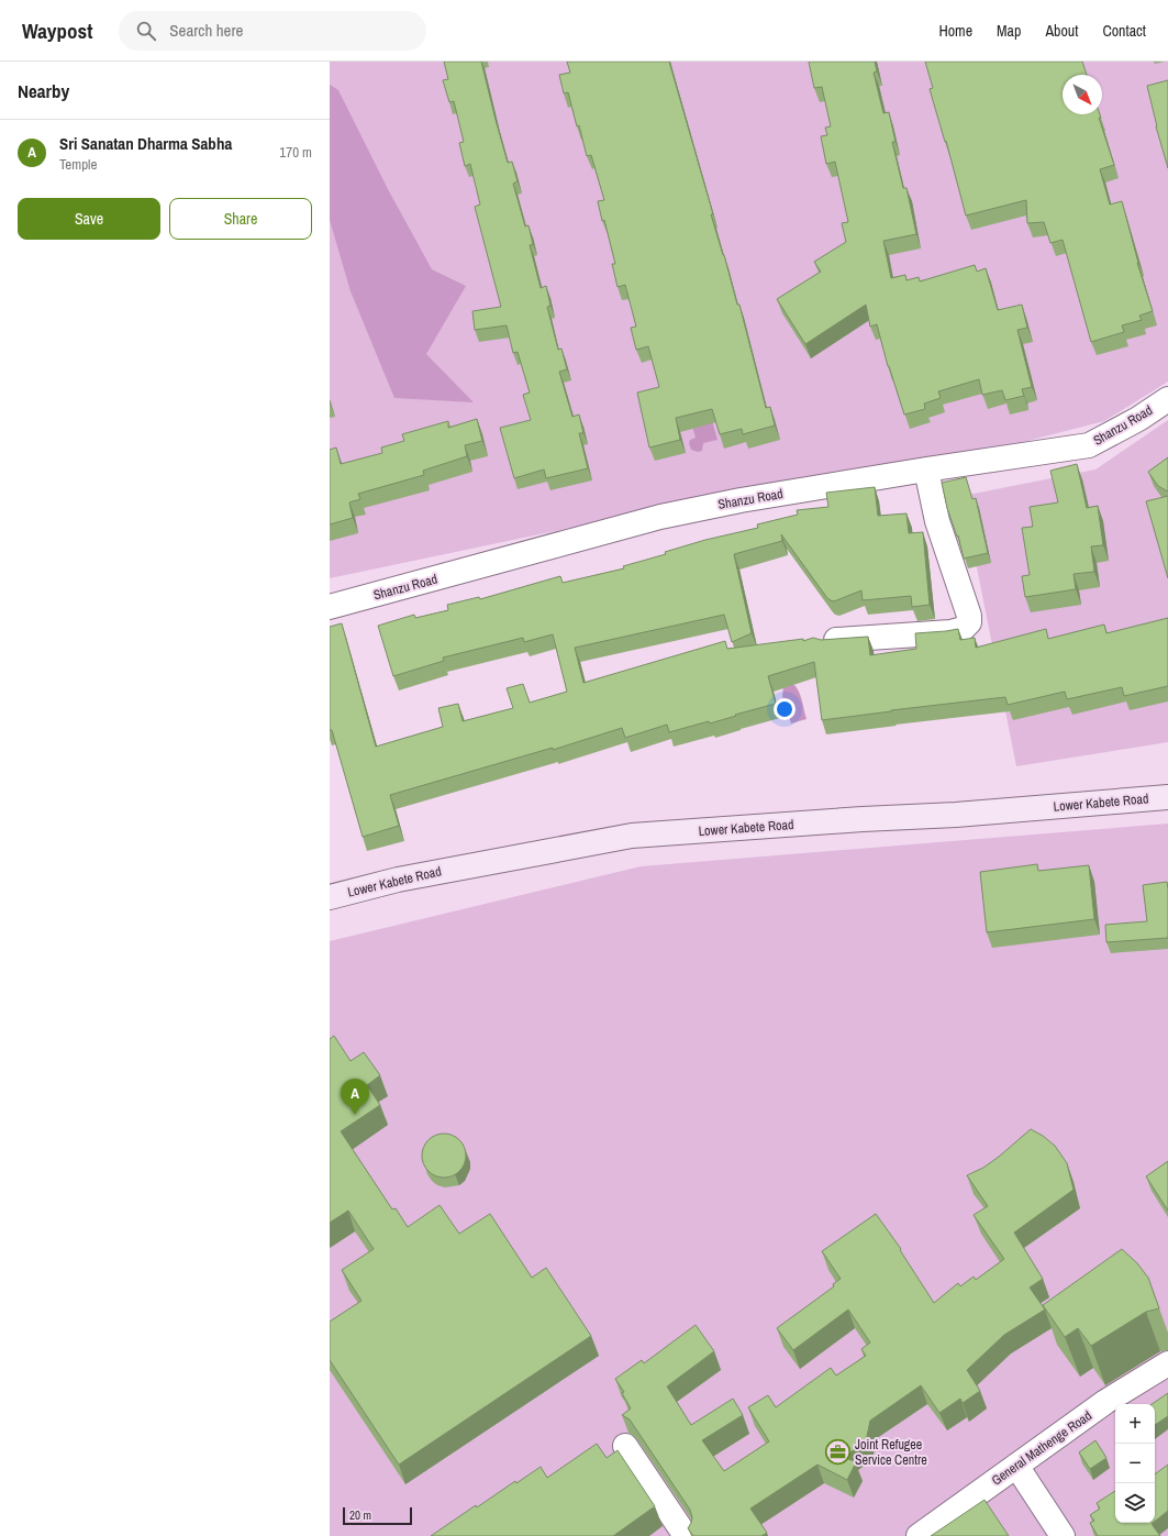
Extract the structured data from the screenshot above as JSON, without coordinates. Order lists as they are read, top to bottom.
{
  "streets": {
    "main road": ["Lower Kabete Road"],
    "street": ["Shanzu Road", "General Mathenge Road"]
  },
  "places": {
    "office": ["Joint Refugee Service Centre"]
  },
  "scale_bar": "20 m",
  "north": "bottom right",
  "page": {
    "header": "Waypost",
    "search": "Search here",
    "nav": [
      "Home",
      "Map",
      "About",
      "Contact"
    ],
    "heading": "Nearby",
    "list": [
      {
        "mark": "A",
        "name": "Sri Sanatan Dharma Sabha",
        "note": "Temple",
        "value": "170 m"
      }
    ],
    "buttons": ["Save", "Share"],
    "pins": "A",
    "map_buttons": ["+", "−"],
    "scale": "20 m"
  }
}
